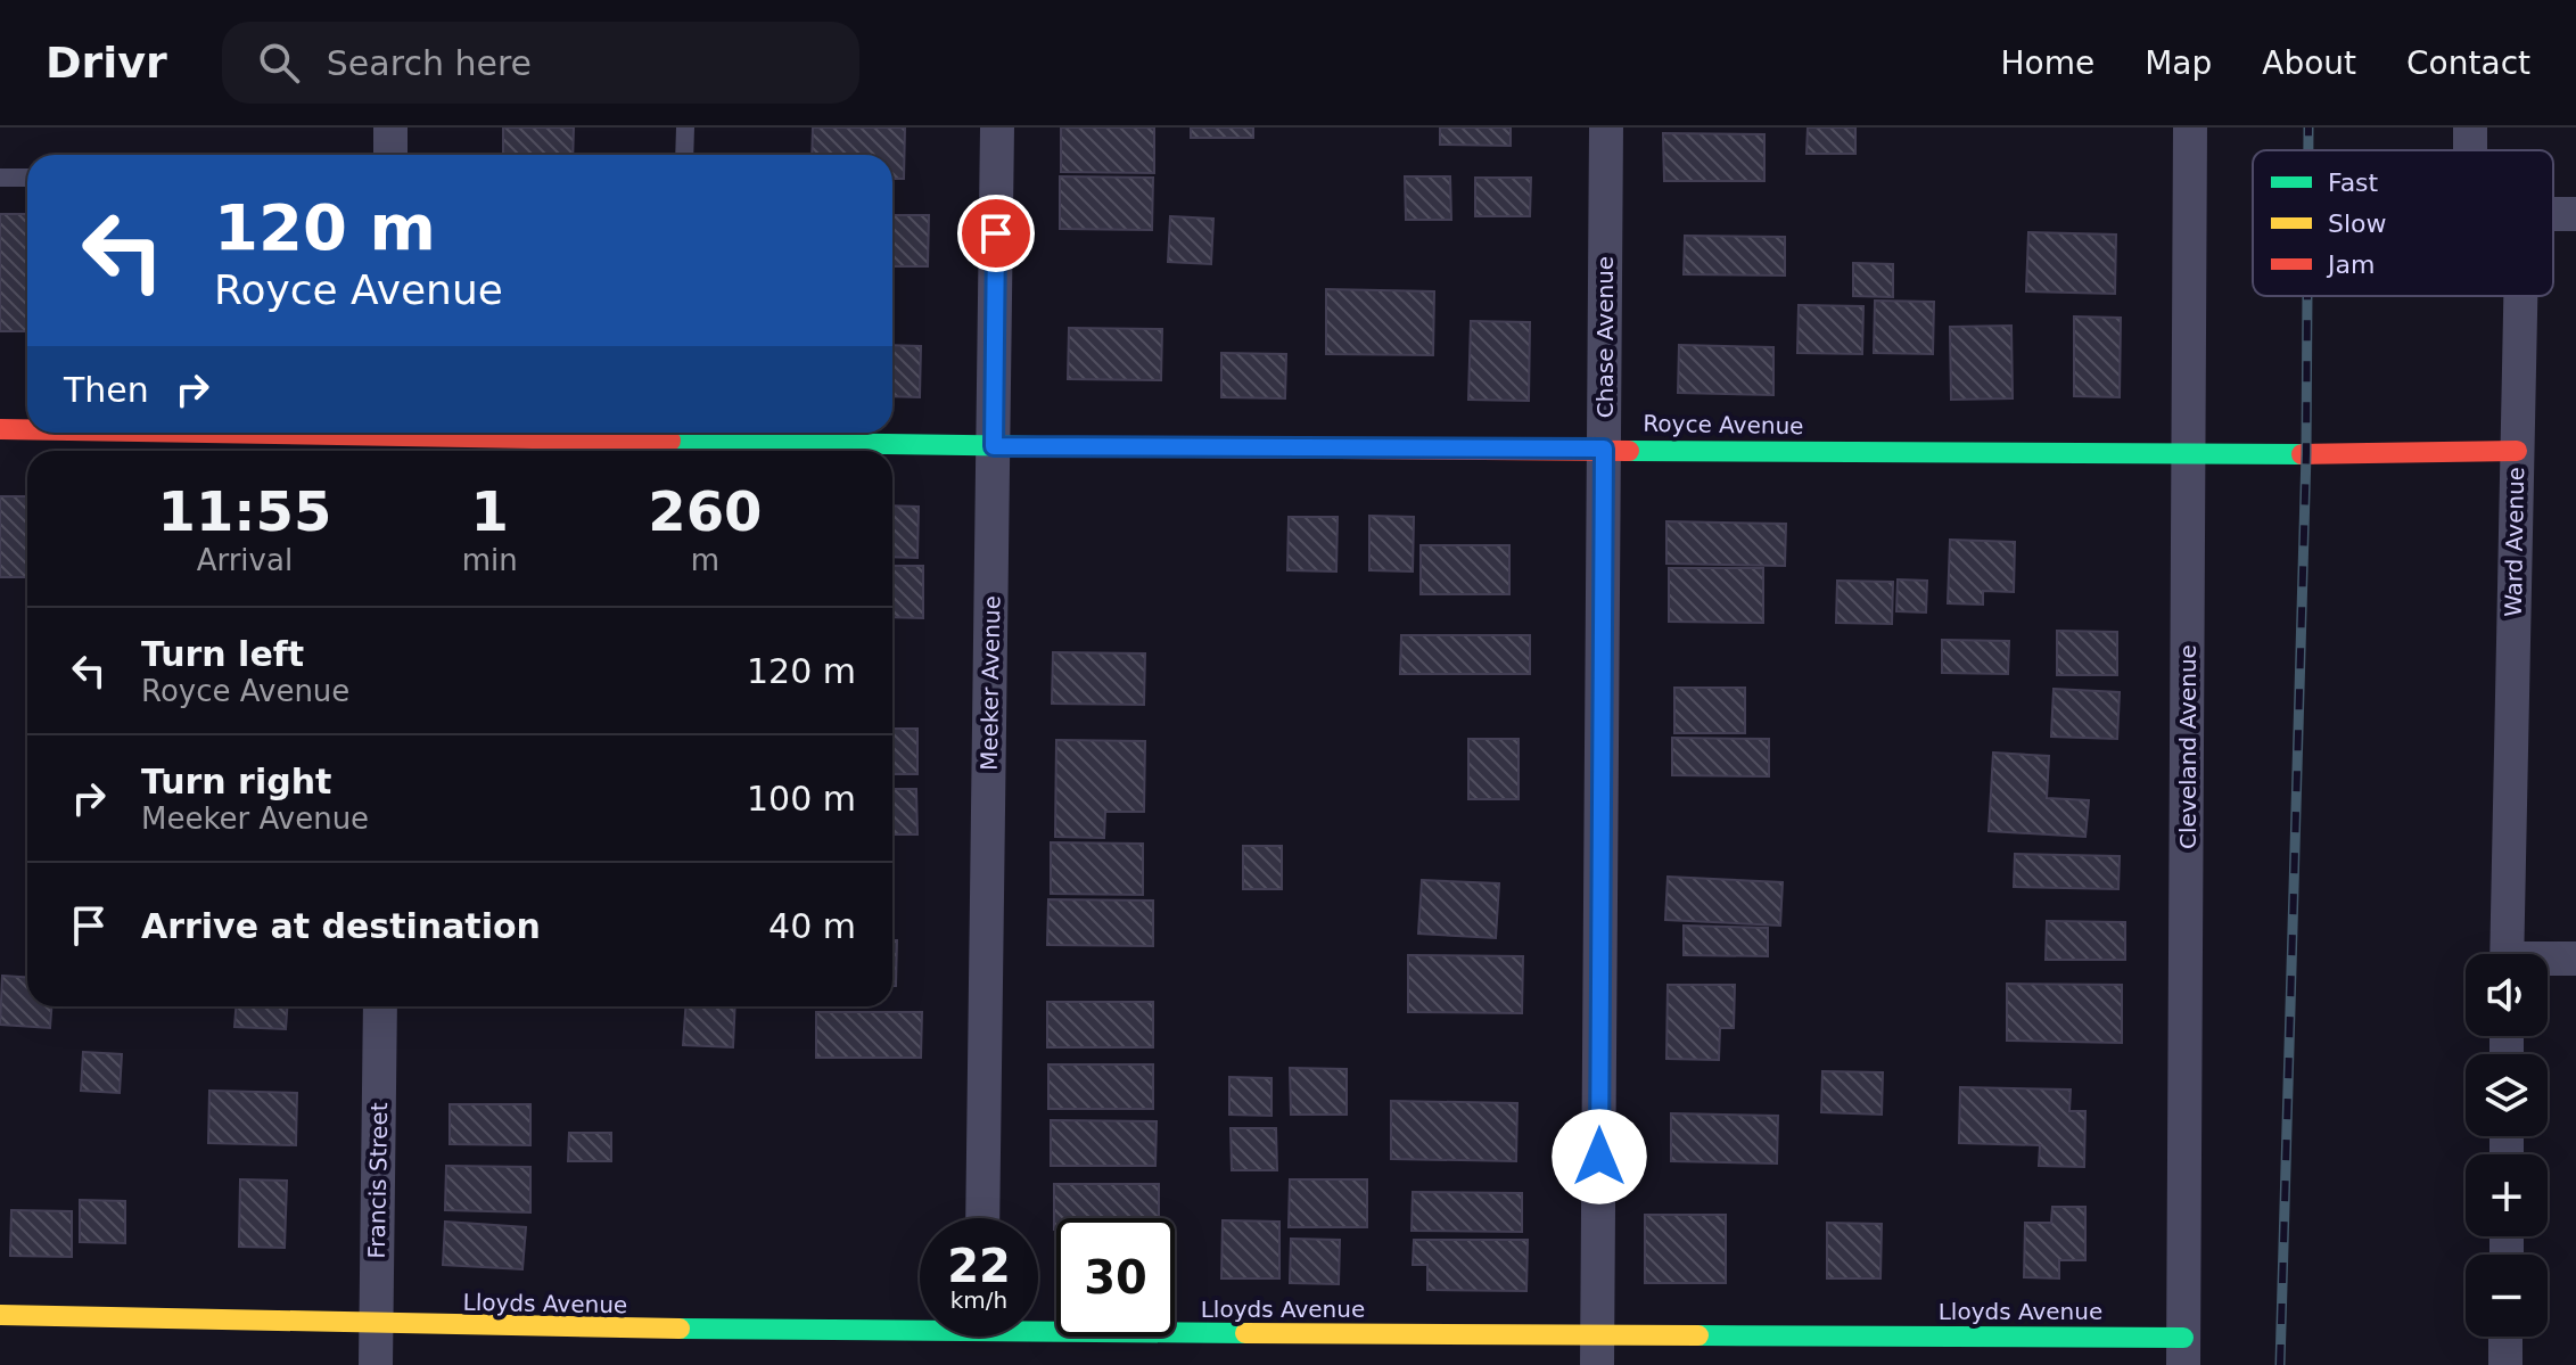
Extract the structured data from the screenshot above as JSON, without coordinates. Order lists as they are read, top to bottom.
{
  "streets": {
    "street": [
      "Chase Avenue",
      "Royce Avenue",
      "Ward Avenue",
      "Meeker Avenue",
      "Cleveland Avenue",
      "Francis Street",
      "Lloyds Avenue"
    ]
  },
  "crossings": [
    ["Chase Avenue", "Royce Avenue"],
    ["Chase Avenue", "Lloyds Avenue"],
    ["Royce Avenue", "Ward Avenue"],
    ["Royce Avenue", "Meeker Avenue"],
    ["Royce Avenue", "Cleveland Avenue"],
    ["Cleveland Avenue", "Lloyds Avenue"],
    ["Francis Street", "Lloyds Avenue"]
  ],
  "legend": ["Fast", "Slow", "Jam"],
  "page": {
    "header": "Drivr",
    "search": "Search here",
    "nav": [
      "Home",
      "Map",
      "About",
      "Contact"
    ],
    "turn": ["120 m", "Royce Avenue"],
    "then": "Then",
    "eta": [
      "11:55",
      "Arrival",
      "1",
      "min",
      "260",
      "m"
    ],
    "list": [
      {
        "name": "Turn left",
        "note": "Royce Avenue",
        "value": "120 m"
      },
      {
        "name": "Turn right",
        "note": "Meeker Avenue",
        "value": "100 m"
      },
      {
        "name": "Arrive at destination",
        "value": "40 m"
      }
    ],
    "map_buttons": ["+", "−"],
    "speed": "22 km/h",
    "limit": "30"
  }
}
